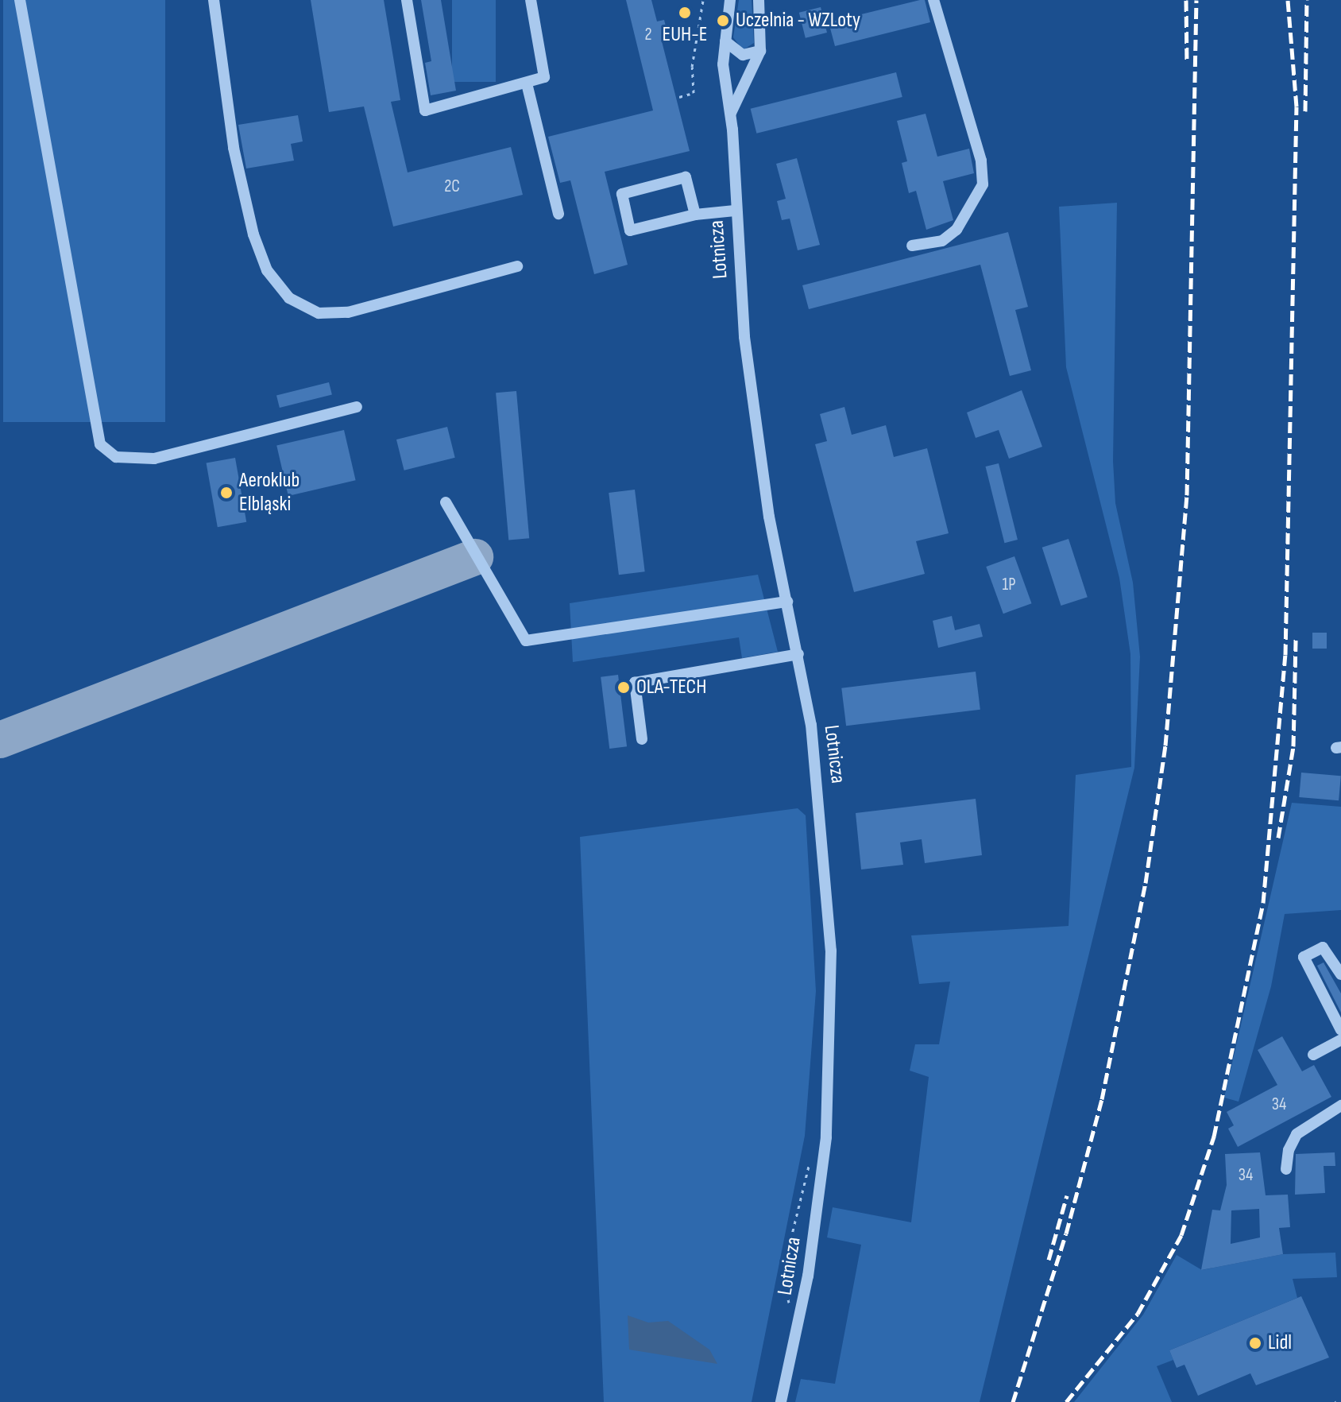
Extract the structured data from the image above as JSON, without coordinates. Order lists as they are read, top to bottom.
{
  "streets": {
    "street": ["Lotnicza"]
  },
  "places": [
    "EUH-E",
    "Uczelnia - WZLoty",
    "Aeroklub Elbląski",
    "OLA-TECH",
    "Lidl"
  ],
  "house_numbers": [
    "2",
    "2C",
    "1P",
    "34",
    "34"
  ]
}
